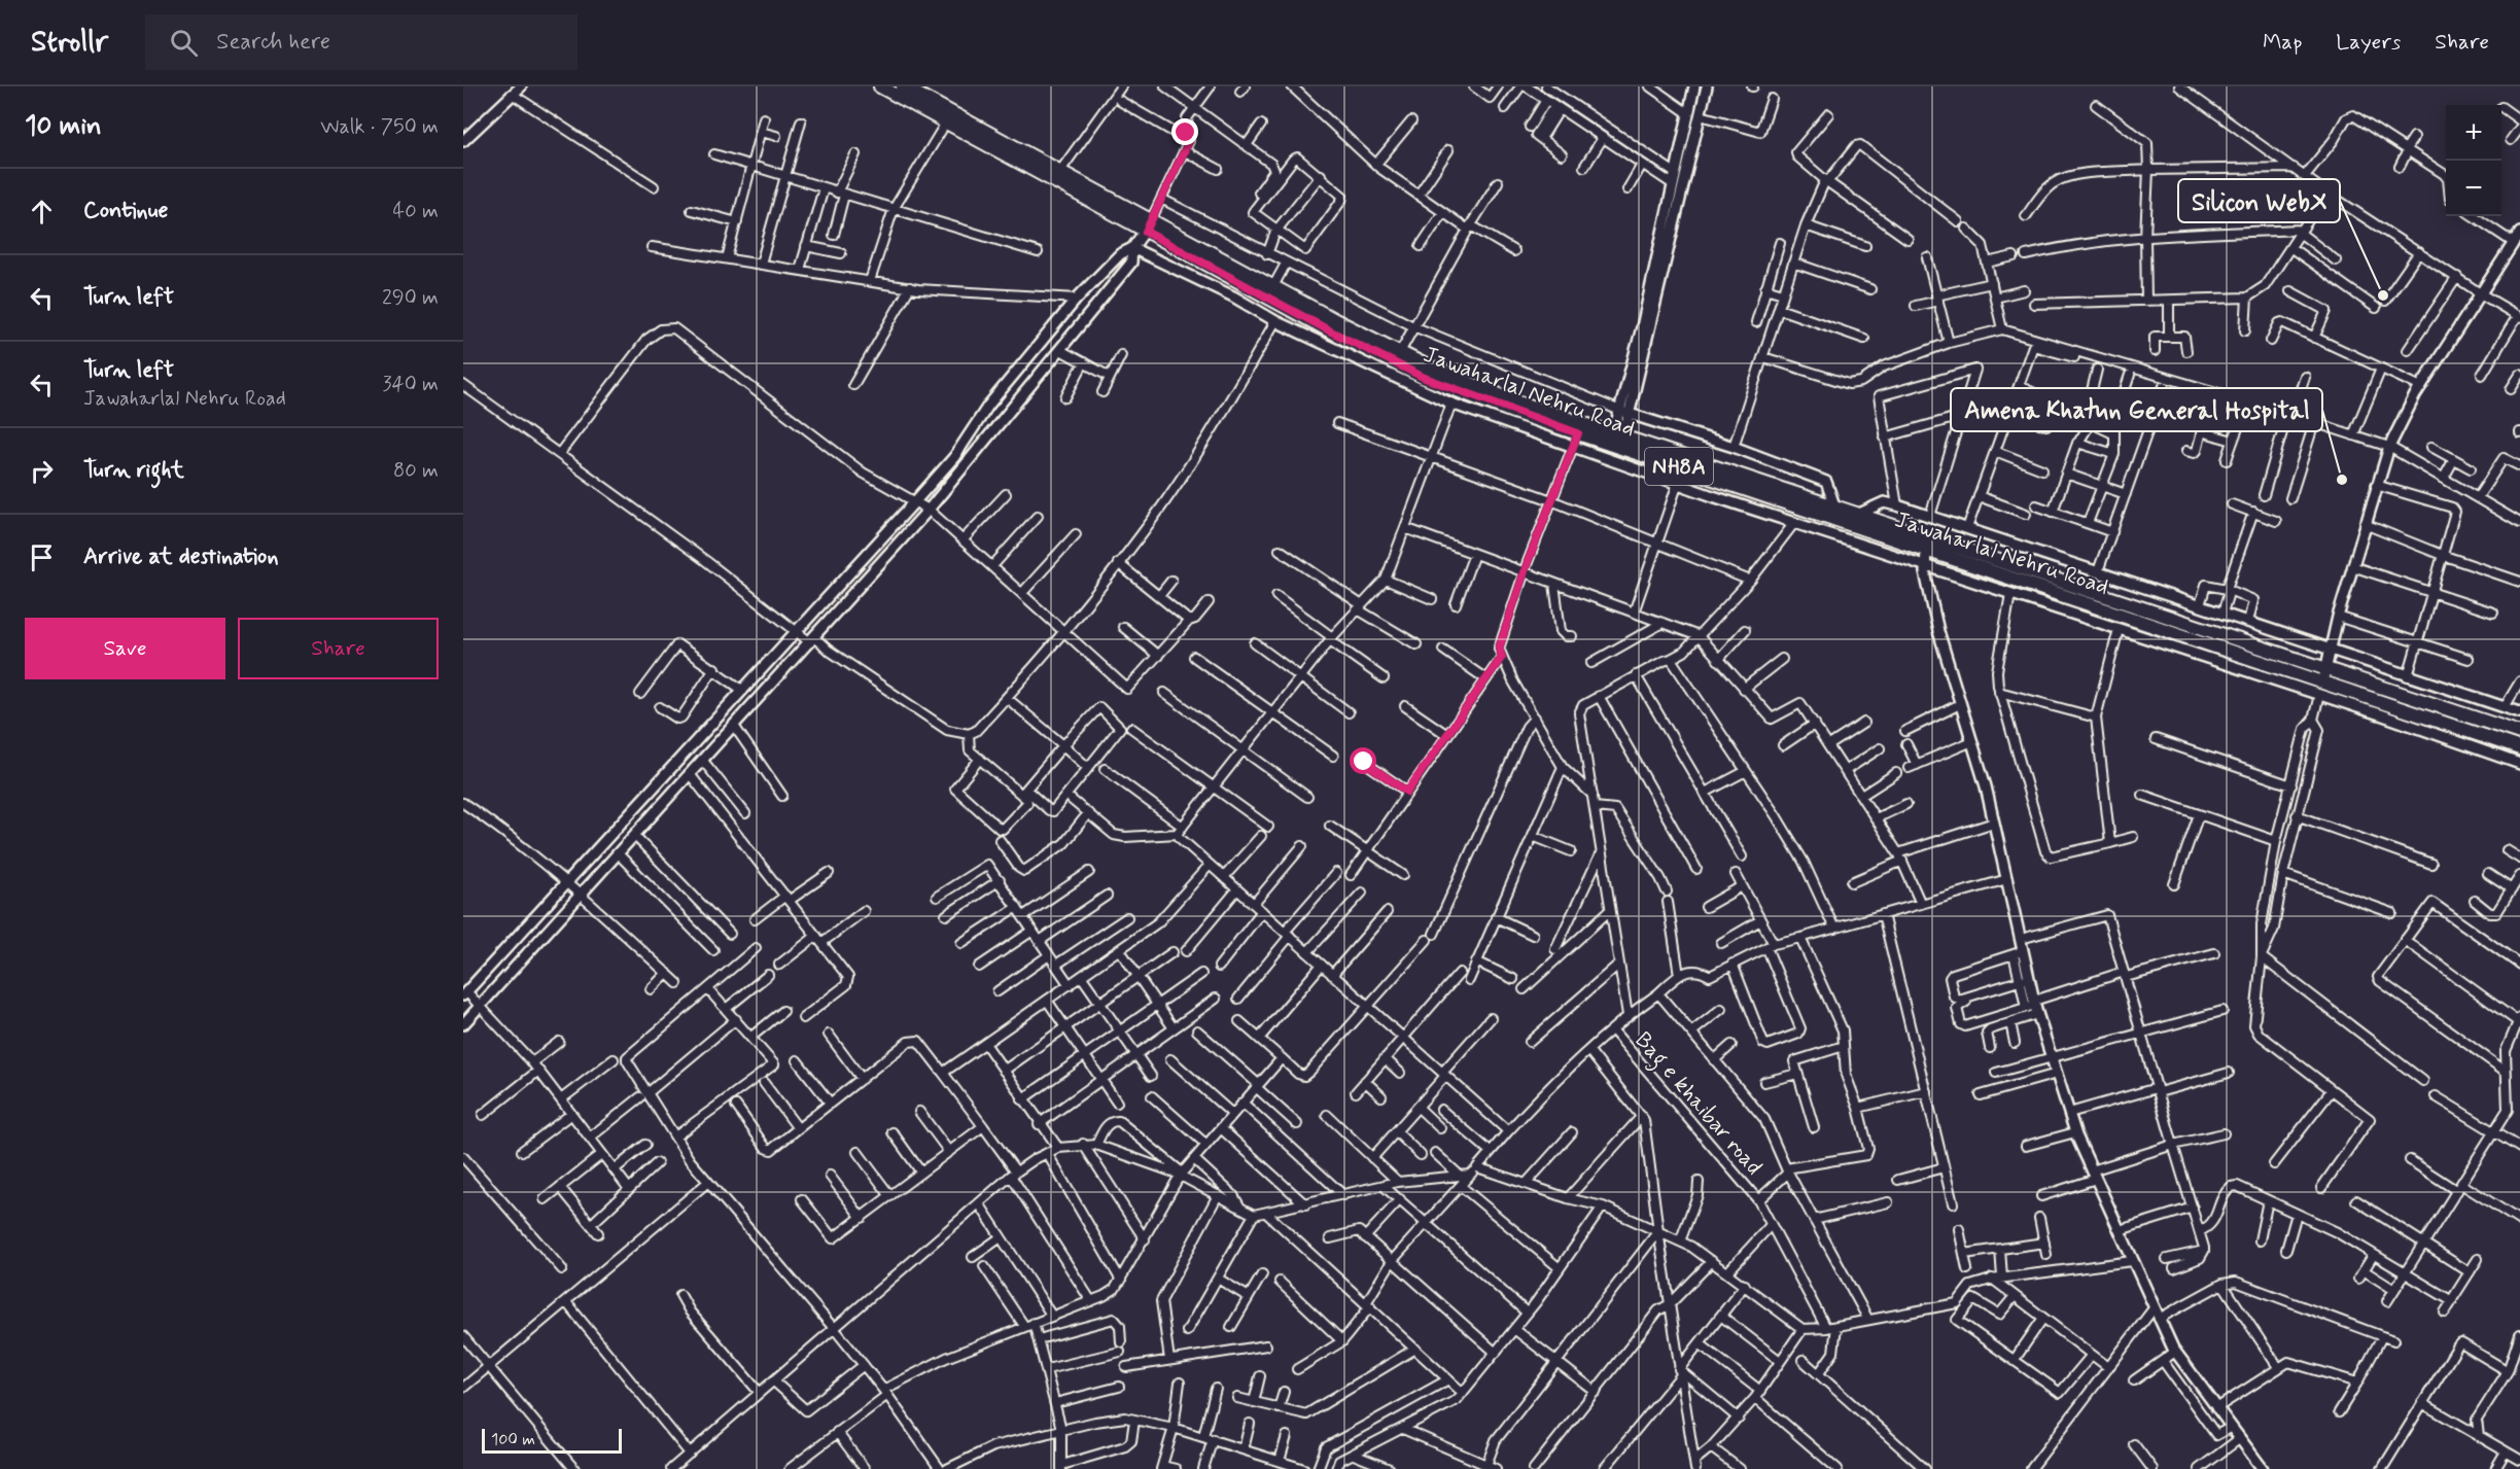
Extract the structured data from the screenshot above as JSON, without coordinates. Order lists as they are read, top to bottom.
{
  "streets": {
    "main road": ["Jawaharlal Nehru Road", "NH8A"],
    "street": ["Bag e khaibar road"]
  },
  "places": ["Silicon WebX", "Amena Khatun General Hospital"],
  "scale_bar": "100 m",
  "page": {
    "header": "Strollr",
    "search": "Search here",
    "nav": ["Map", "Layers", "Share"],
    "heading": ["10 min", "Walk · 750 m"],
    "map_buttons": ["+", "−"],
    "list": [
      ["Continue", "40 m"],
      ["Turn left", "290 m"],
      ["Turn left", "Jawaharlal Nehru Road", "340 m"],
      ["Turn right", "80 m"],
      "Arrive at destination"
    ],
    "buttons": ["Save", "Share"],
    "scale": "100 m"
  }
}
